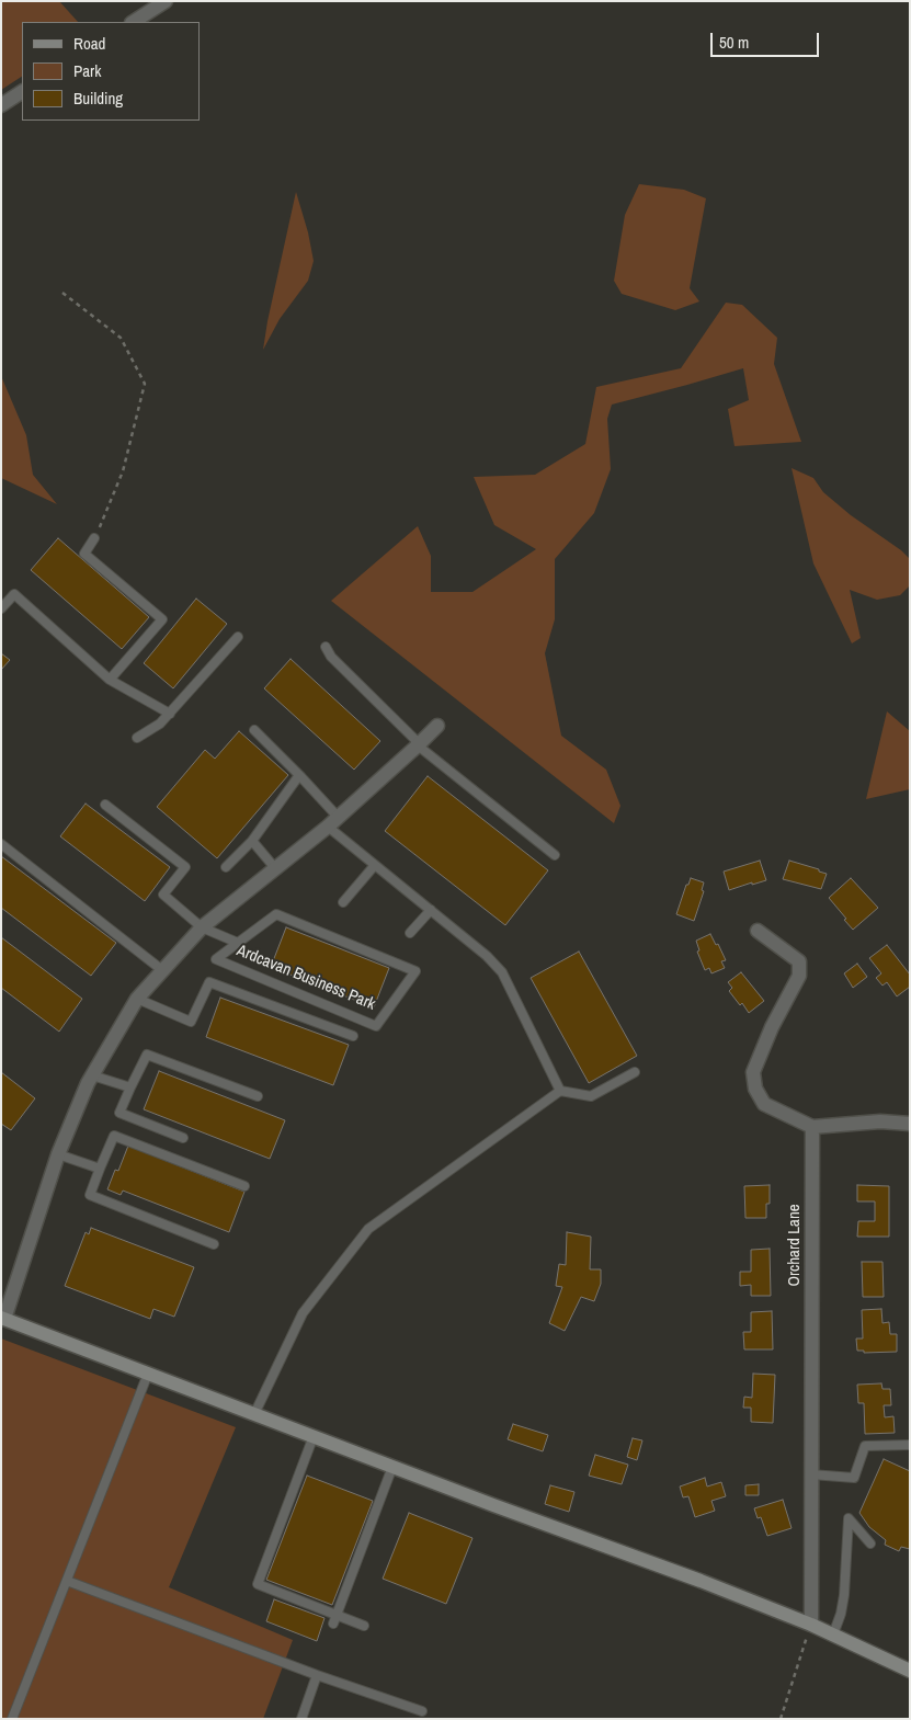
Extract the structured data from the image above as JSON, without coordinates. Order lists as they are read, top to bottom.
{
  "streets": {
    "street": ["Orchard Lane"],
    "lane": ["Ardcavan Business Park"]
  },
  "legend": ["Road", "Park", "Building"],
  "scale_bar": "50 m"
}
